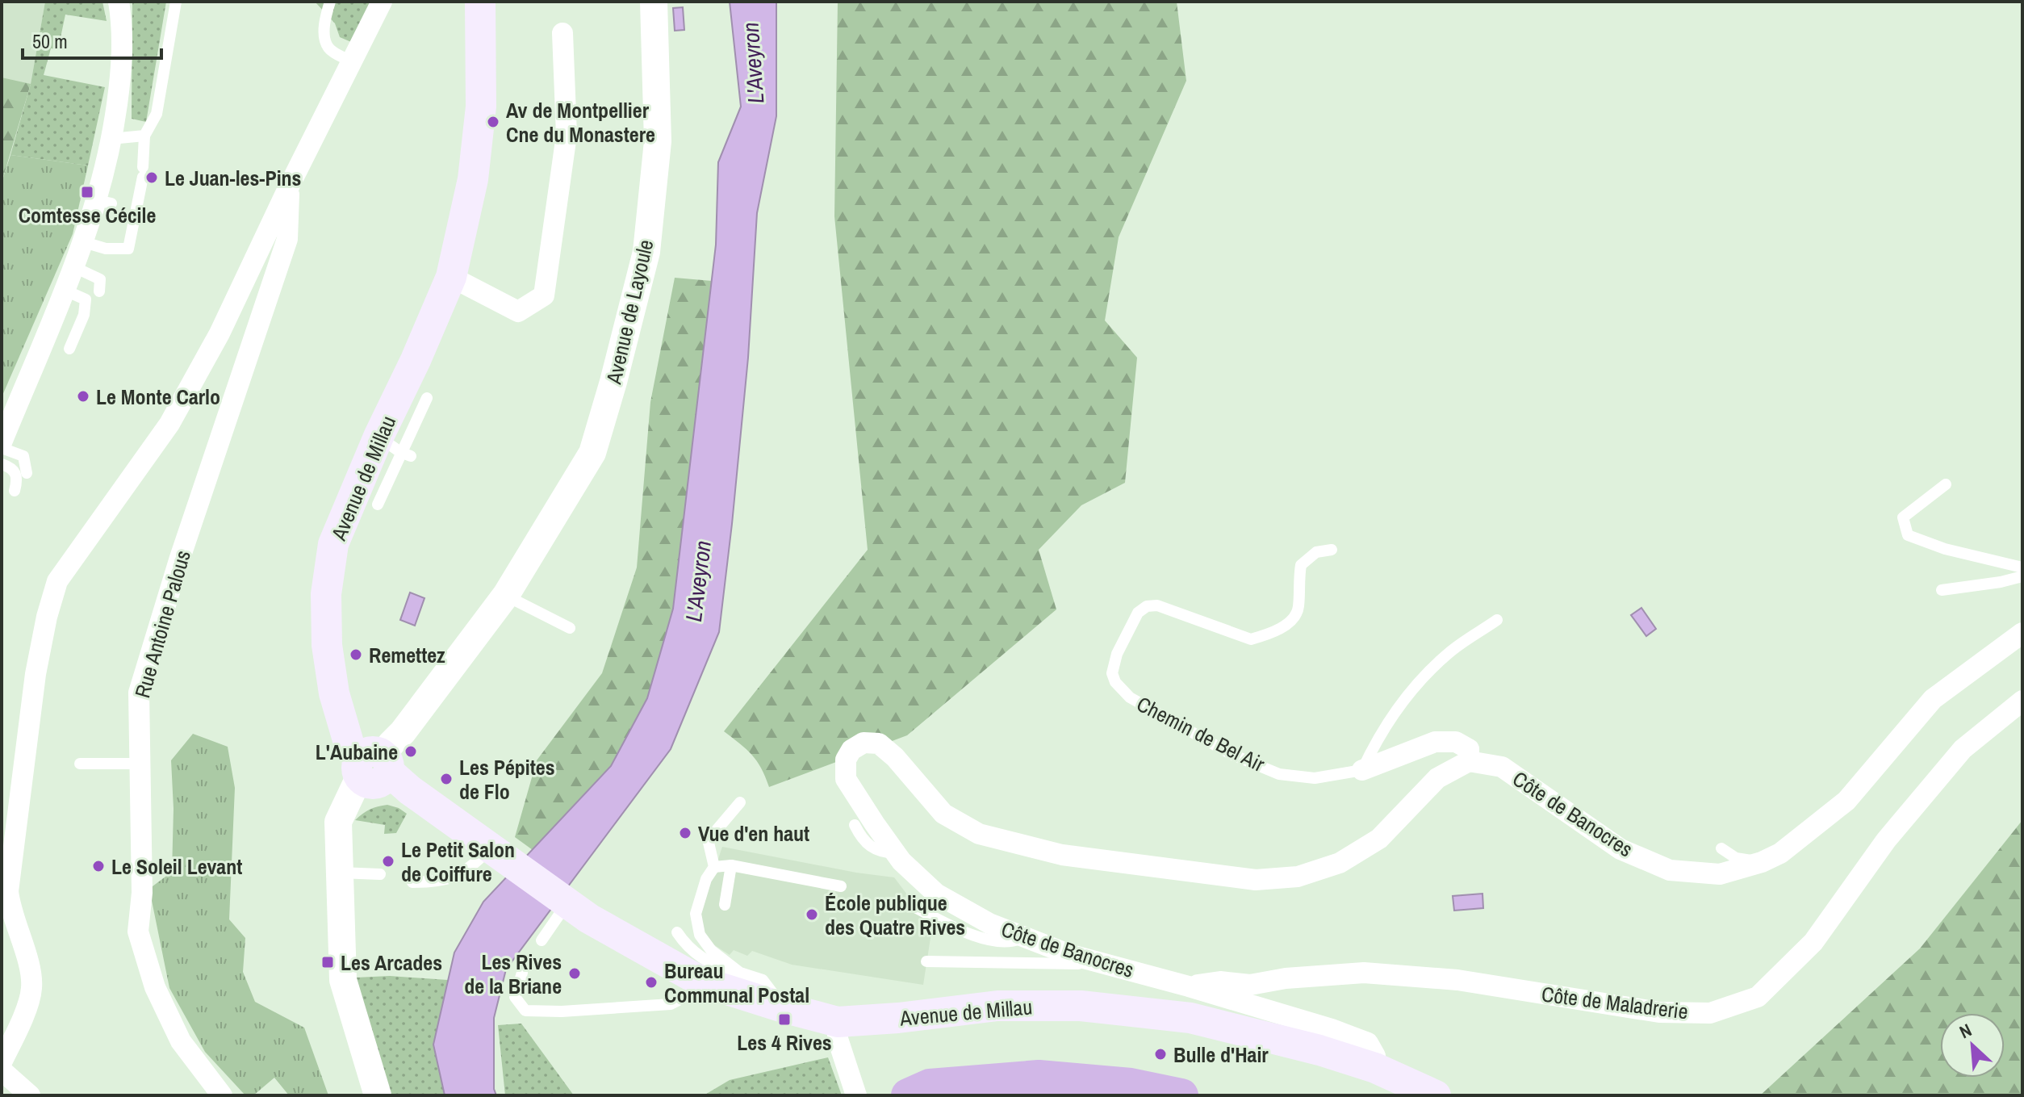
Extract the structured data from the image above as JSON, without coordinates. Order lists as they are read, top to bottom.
{
  "streets": {
    "main road": ["Avenue de Millau"],
    "street": [
      "Avenue de Layoule",
      "Rue Antoine Palous",
      "Chemin de Bel Air",
      "Côte de Banocres",
      "Côte de Maladrerie"
    ]
  },
  "crossings": [
    ["Avenue de Layoule", "Avenue de Millau"],
    ["Avenue de Millau", "Côte de Banocres"],
    ["Chemin de Bel Air", "Côte de Banocres"],
    ["Côte de Banocres", "Côte de Maladrerie"]
  ],
  "water": ["L'Aveyron"],
  "places": {
    "other": [
      "Av de Montpellier Cne du Monastere",
      "Le Juan-les-Pins",
      "Le Monte Carlo",
      "Remettez",
      "L'Aubaine",
      "Les Pépites de Flo",
      "Vue d'en haut",
      "Le Petit Salon de Coiffure",
      "Le Soleil Levant",
      "École publique des Quatre Rives",
      "Les Rives de la Briane",
      "Bureau Communal Postal",
      "Bulle d'Hair"
    ],
    "transit": ["Comtesse Cécile", "Les Arcades", "Les 4 Rives"]
  },
  "scale_bar": "50 m",
  "north": "top left"
}
